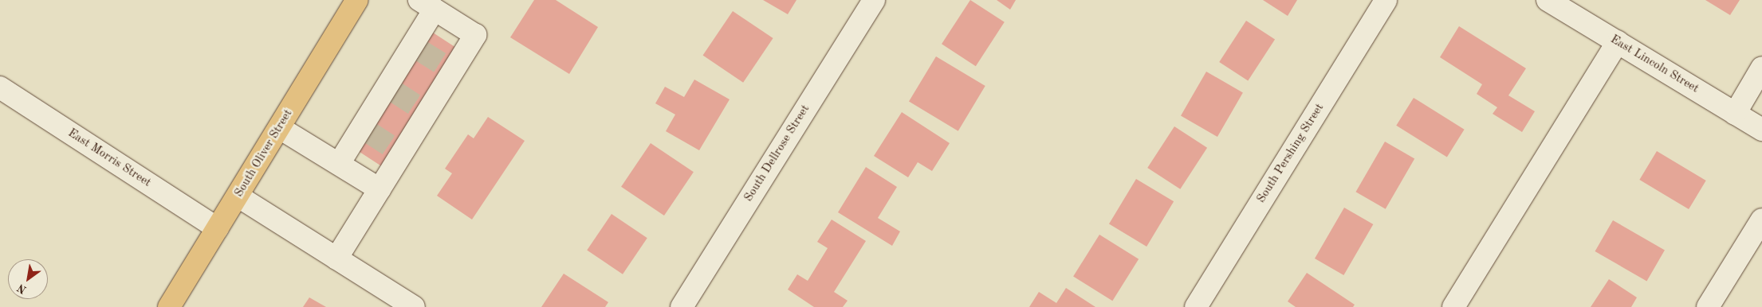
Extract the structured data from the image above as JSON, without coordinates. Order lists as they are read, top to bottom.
{
  "streets": {
    "main road": ["South Oliver Street"],
    "street": [
      "East Lincoln Street",
      "South Dellrose Street",
      "South Pershing Street",
      "East Morris Street"
    ]
  },
  "crossings": [
    ["South Oliver Street", "East Morris Street"]
  ],
  "north": "bottom left"
}
